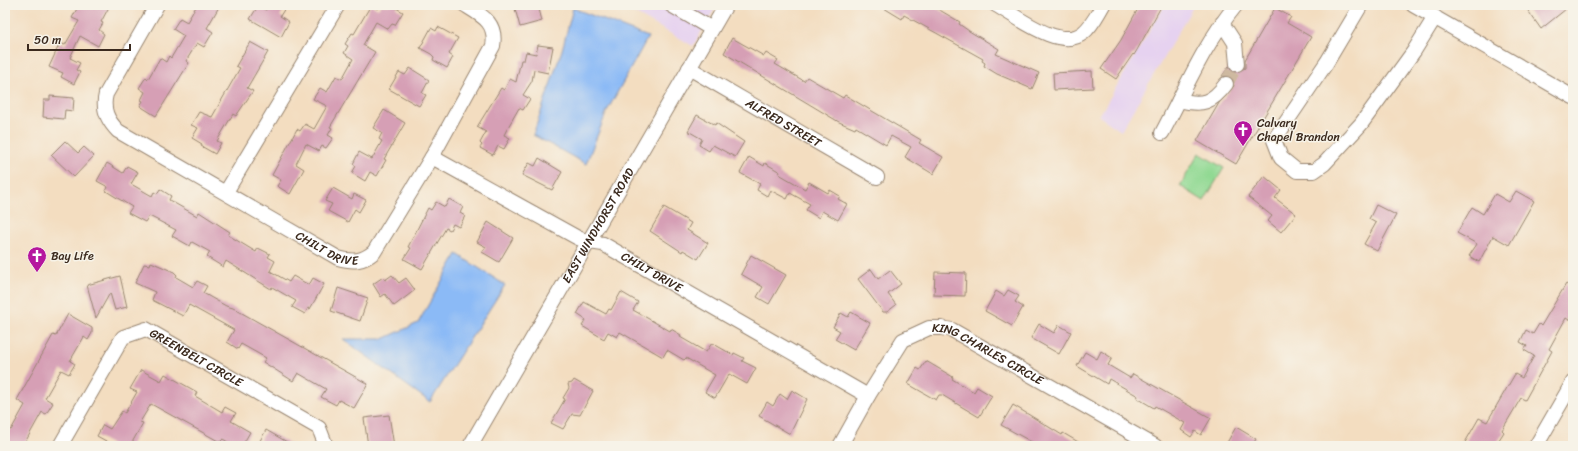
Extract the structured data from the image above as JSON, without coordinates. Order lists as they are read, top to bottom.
{
  "streets": {
    "street": [
      "ALFRED STREET",
      "EAST WINDHORST ROAD",
      "CHILT DRIVE",
      "GREENBELT CIRCLE",
      "KING CHARLES CIRCLE"
    ]
  },
  "crossings": [
    ["ALFRED STREET", "EAST WINDHORST ROAD"],
    ["EAST WINDHORST ROAD", "CHILT DRIVE"],
    ["CHILT DRIVE", "KING CHARLES CIRCLE"]
  ],
  "places": {
    "church": ["Calvary Chapel Brandon", "Bay Life"]
  },
  "scale_bar": "50 m"
}
